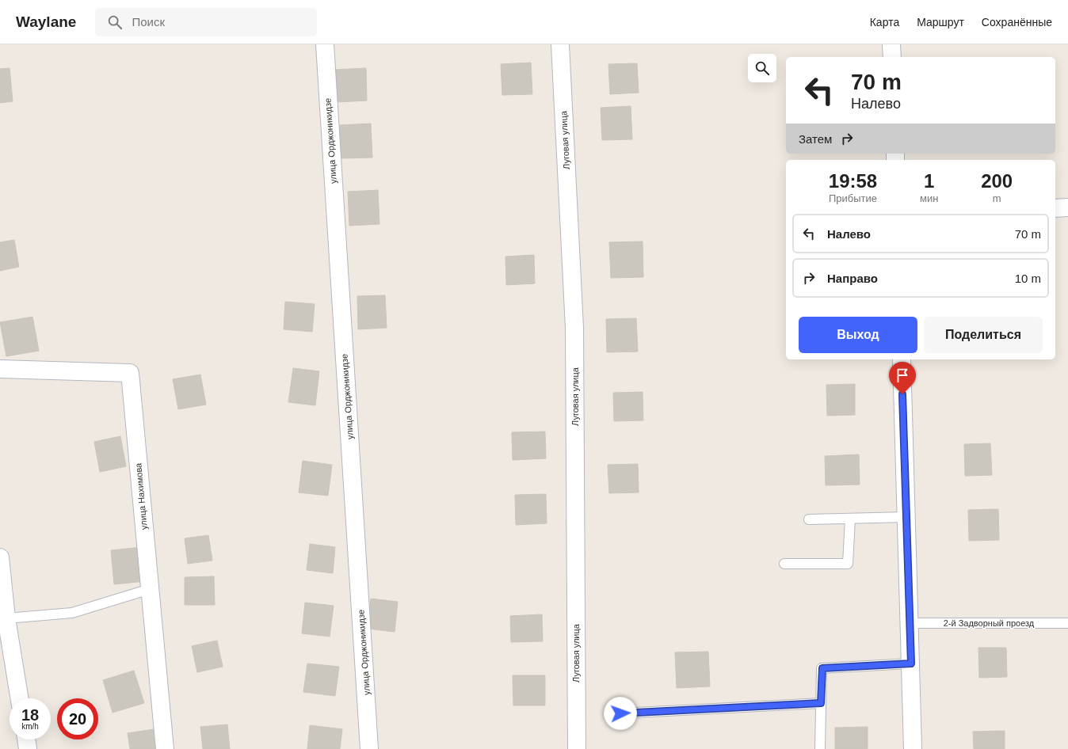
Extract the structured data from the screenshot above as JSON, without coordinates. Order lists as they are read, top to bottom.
{
  "streets": {
    "street": ["Луговая улица", "улица Орджоникидзе", "улица Нахимова"],
    "lane": ["2-й Задворный проезд"]
  },
  "page": {
    "header": "Waylane",
    "search": "Поиск",
    "nav": ["Карта", "Маршрут", "Сохранённые"],
    "turn": ["70 m", "Налево"],
    "then": "Затем",
    "eta": [
      "19:58",
      "Прибытие",
      "1",
      "мин",
      "200",
      "m"
    ],
    "list": [
      {
        "name": "Налево",
        "value": "70 m"
      },
      {
        "name": "Направо",
        "value": "10 m"
      }
    ],
    "buttons": ["Выход", "Поделиться"],
    "speed": "18 km/h",
    "limit": "20"
  }
}
